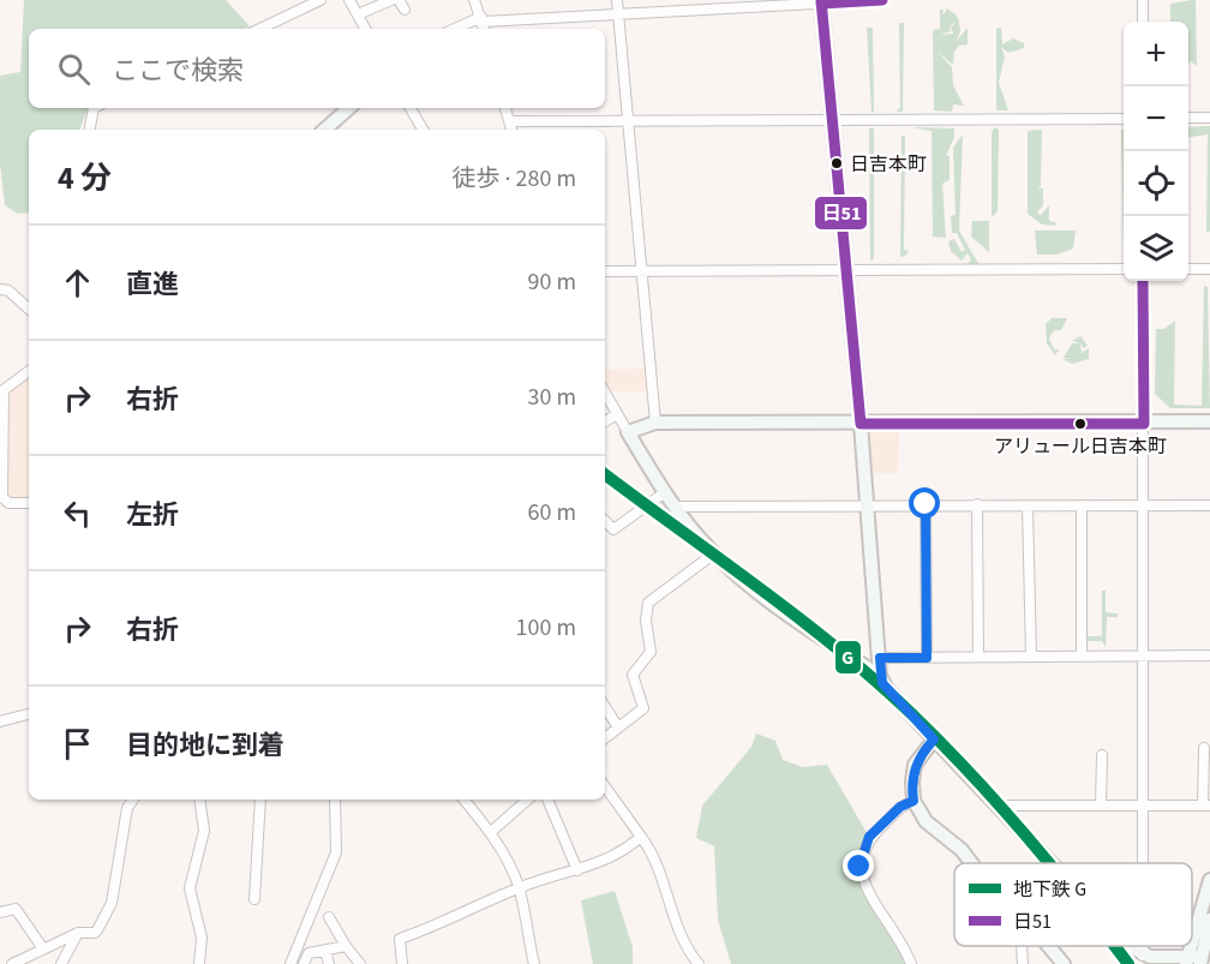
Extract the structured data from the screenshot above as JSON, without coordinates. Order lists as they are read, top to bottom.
{
  "places": ["日吉本町", "アリュール日吉本町"],
  "lines": ["transit line 日51", "metro line G"],
  "legend": ["地下鉄 G", "日51"],
  "page": {
    "map_buttons": ["+", "−"],
    "search": "ここで検索",
    "heading": ["4 分", "徒歩 · 280 m"],
    "list": [
      ["直進", "90 m"],
      ["右折", "30 m"],
      ["左折", "60 m"],
      ["右折", "100 m"],
      "目的地に到着"
    ]
  }
}
